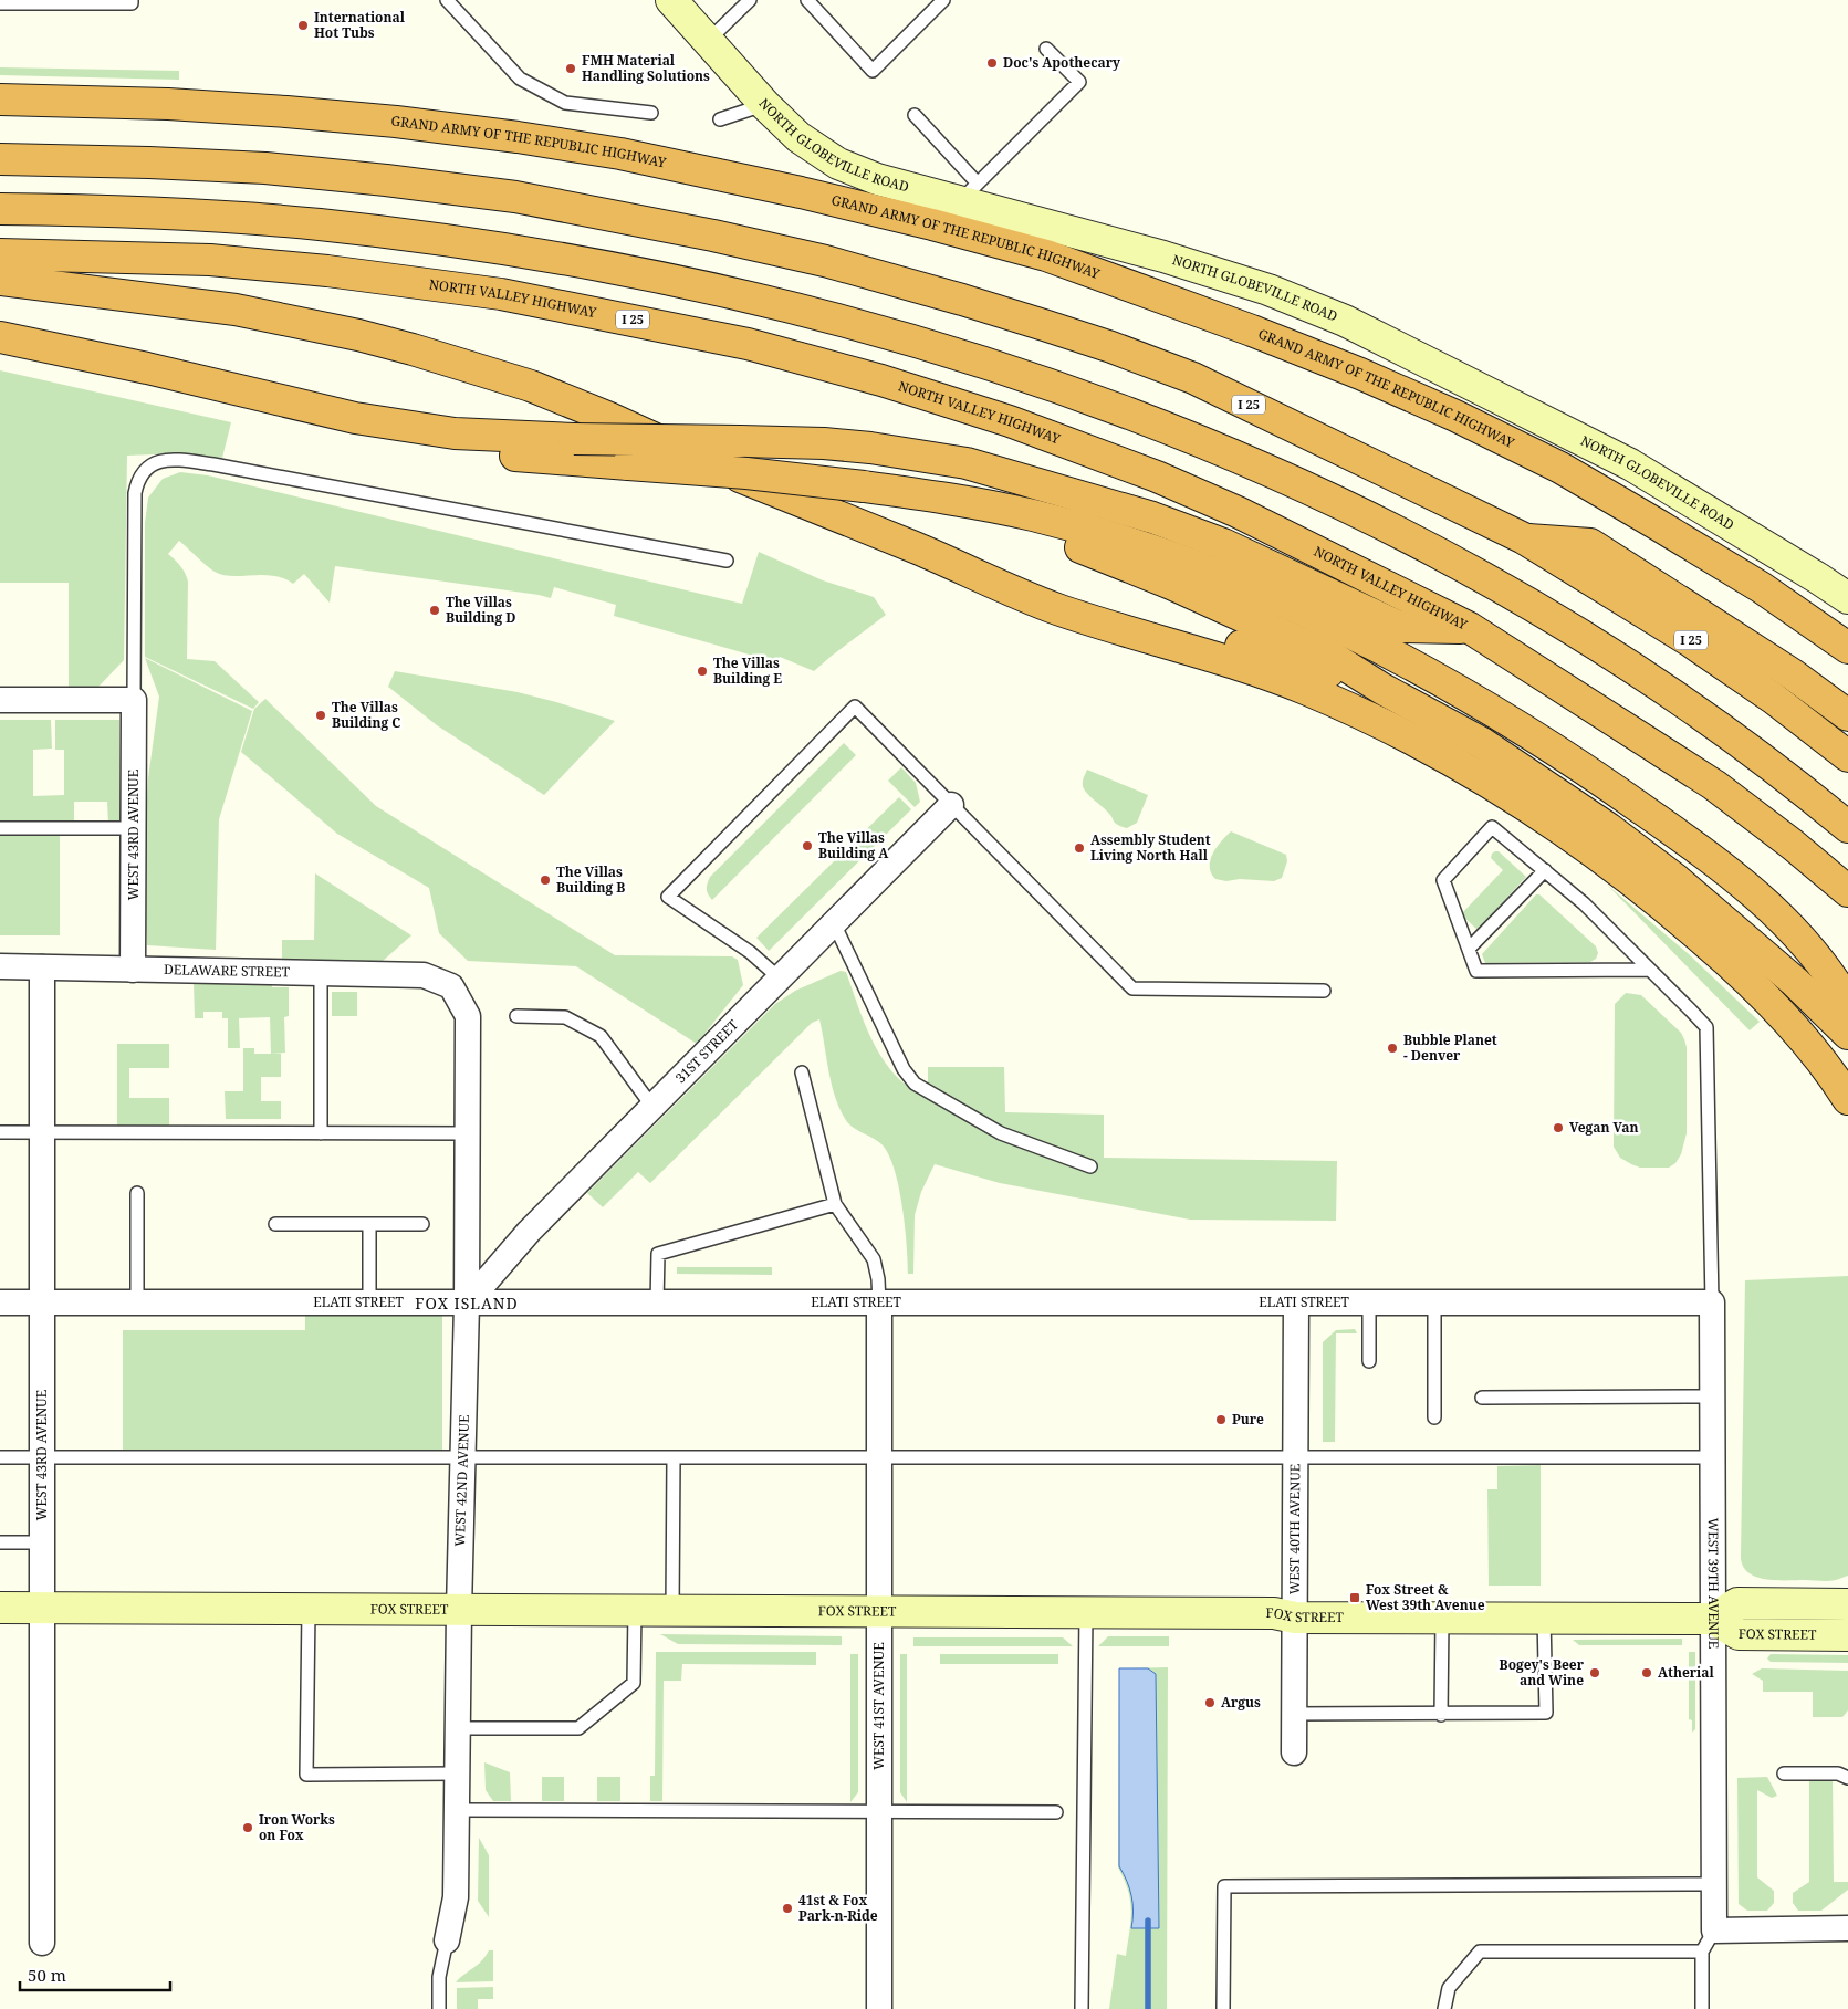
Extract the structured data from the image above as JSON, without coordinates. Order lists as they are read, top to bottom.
{
  "streets": {
    "highway": ["GRAND ARMY OF THE REPUBLIC HIGHWAY", "NORTH VALLEY HIGHWAY", "I 25"],
    "street": [
      "NORTH GLOBEVILLE ROAD",
      "WEST 43RD AVENUE",
      "DELAWARE STREET",
      "31ST STREET",
      "ELATI STREET",
      "WEST 42ND AVENUE",
      "WEST 40TH AVENUE",
      "WEST 39TH AVENUE",
      "FOX STREET",
      "WEST 41ST AVENUE"
    ]
  },
  "crossings": [
    ["WEST 43RD AVENUE", "DELAWARE STREET"],
    ["WEST 43RD AVENUE", "ELATI STREET"],
    ["WEST 43RD AVENUE", "FOX STREET"],
    ["DELAWARE STREET", "WEST 42ND AVENUE"],
    ["31ST STREET", "ELATI STREET"],
    ["31ST STREET", "WEST 42ND AVENUE"],
    ["ELATI STREET", "WEST 42ND AVENUE"],
    ["ELATI STREET", "WEST 40TH AVENUE"],
    ["ELATI STREET", "WEST 39TH AVENUE"],
    ["ELATI STREET", "WEST 41ST AVENUE"],
    ["WEST 42ND AVENUE", "FOX STREET"],
    ["WEST 40TH AVENUE", "FOX STREET"],
    ["WEST 39TH AVENUE", "FOX STREET"],
    ["FOX STREET", "WEST 41ST AVENUE"]
  ],
  "districts": ["FOX ISLAND"],
  "places": {
    "other": [
      "International Hot Tubs",
      "Doc's Apothecary",
      "FMH Material Handling Solutions",
      "The Villas Building D",
      "The Villas Building E",
      "The Villas Building C",
      "The Villas Building A",
      "Assembly Student Living North Hall",
      "The Villas Building B",
      "Bubble Planet - Denver",
      "Vegan Van",
      "Pure",
      "Bogey's Beer and Wine",
      "Atherial",
      "Argus",
      "Iron Works on Fox",
      "41st & Fox Park-n-Ride"
    ],
    "transit": ["Fox Street & West 39th Avenue"]
  },
  "scale_bar": "50 m"
}
